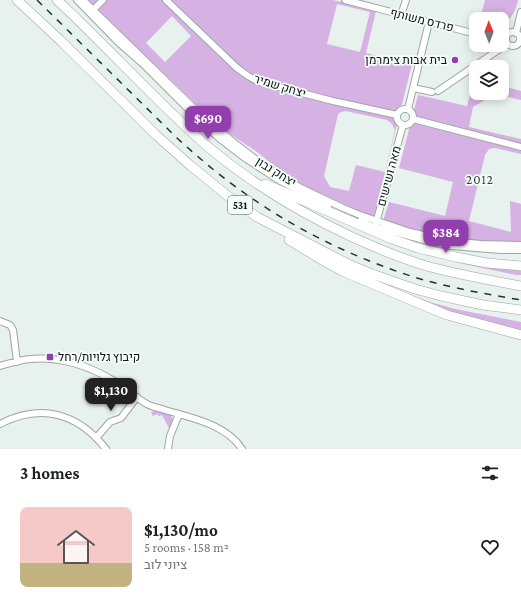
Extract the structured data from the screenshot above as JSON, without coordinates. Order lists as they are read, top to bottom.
{
  "streets": {
    "highway": ["531"],
    "street": [
      "פרדס משותף",
      "יצחק שמיר",
      "יצחק נבון",
      "מאה ושישים"
    ]
  },
  "crossings": [
    ["יצחק שמיר", "מאה ושישים"],
    ["יצחק נבון", "מאה ושישים"]
  ],
  "districts": ["2012"],
  "places": {
    "other": ["בית אבות צימרמן"],
    "transit": ["קיבוץ גלויות/רחל"]
  },
  "north": "top",
  "page": {
    "price": ["$690", "$384", "$1,130"],
    "heading": "3 homes",
    "list": [
      {
        "name": "$1,130/mo",
        "note": "5 rooms · 158 m² · ציוני לוב"
      }
    ]
  }
}
